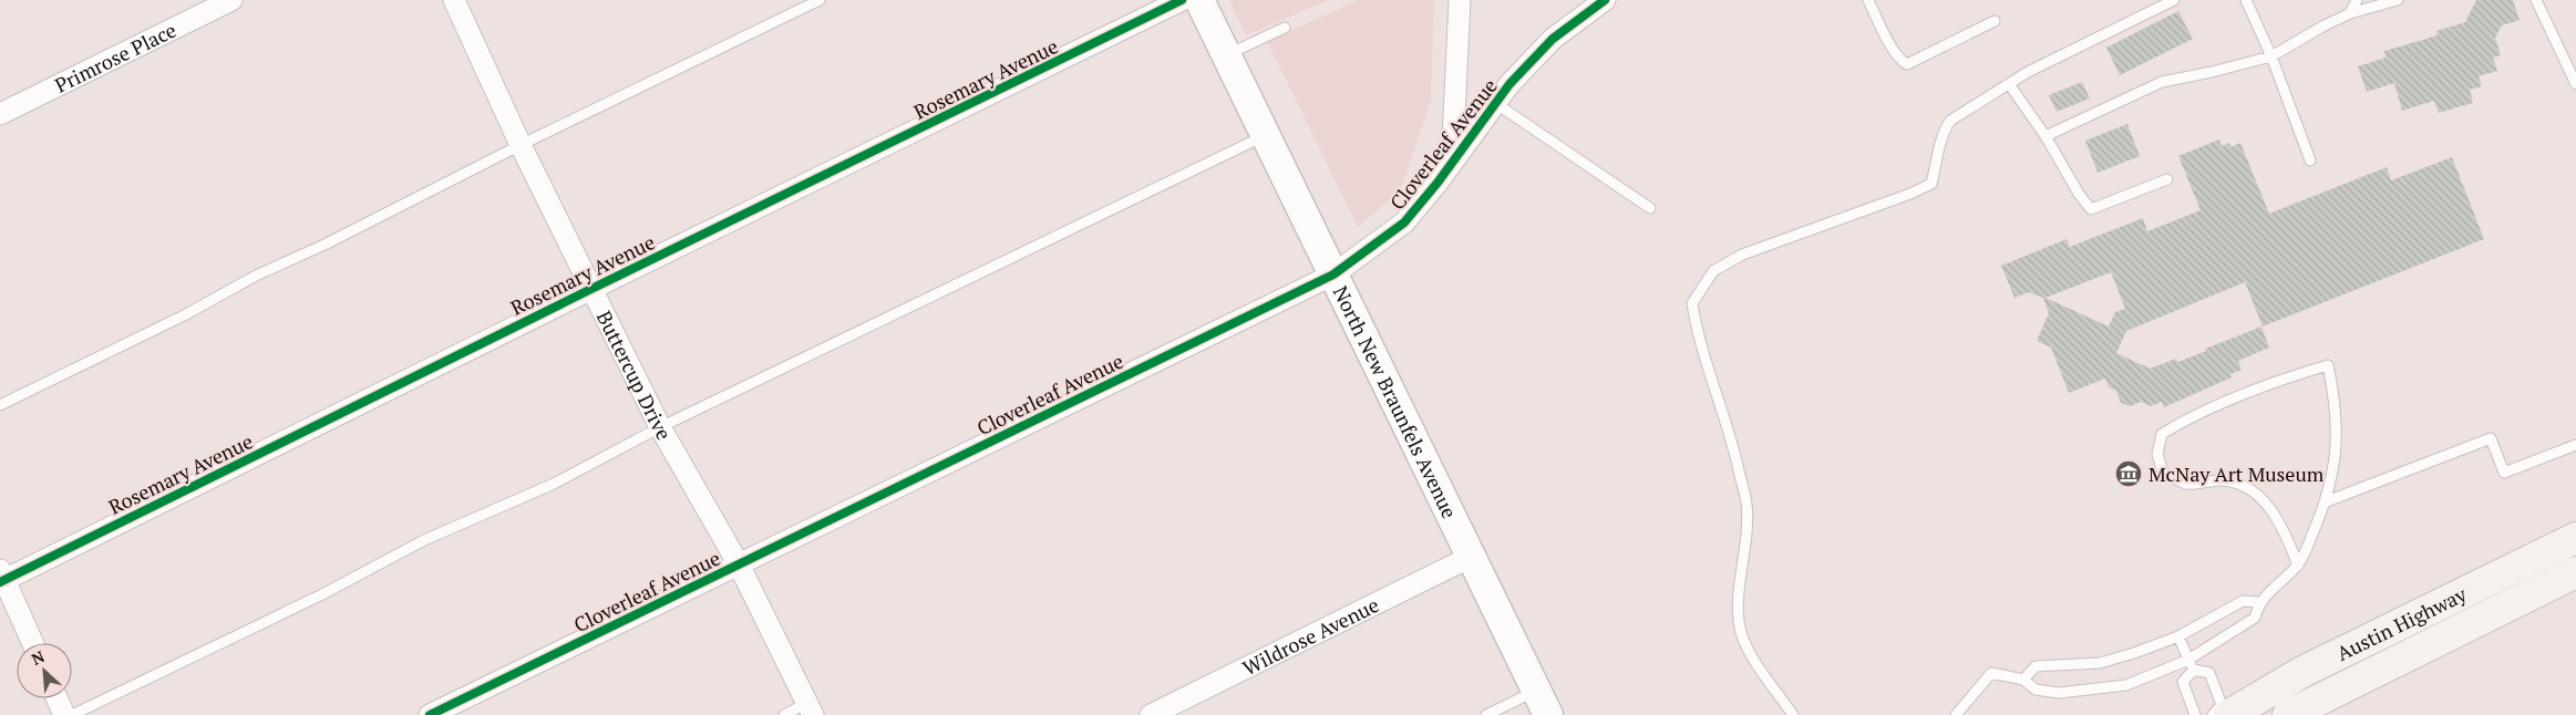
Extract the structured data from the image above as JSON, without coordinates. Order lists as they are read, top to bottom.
{
  "streets": {
    "main road": ["Austin Highway"],
    "street": [
      "Primrose Place",
      "Rosemary Avenue",
      "Cloverleaf Avenue",
      "Buttercup Drive",
      "North New Braunfels Avenue",
      "Wildrose Avenue"
    ]
  },
  "crossings": [
    ["Rosemary Avenue", "Buttercup Drive"],
    ["Cloverleaf Avenue", "Buttercup Drive"],
    ["Cloverleaf Avenue", "North New Braunfels Avenue"],
    ["North New Braunfels Avenue", "Wildrose Avenue"]
  ],
  "places": {
    "museum": ["McNay Art Museum"]
  },
  "north": "top left"
}
